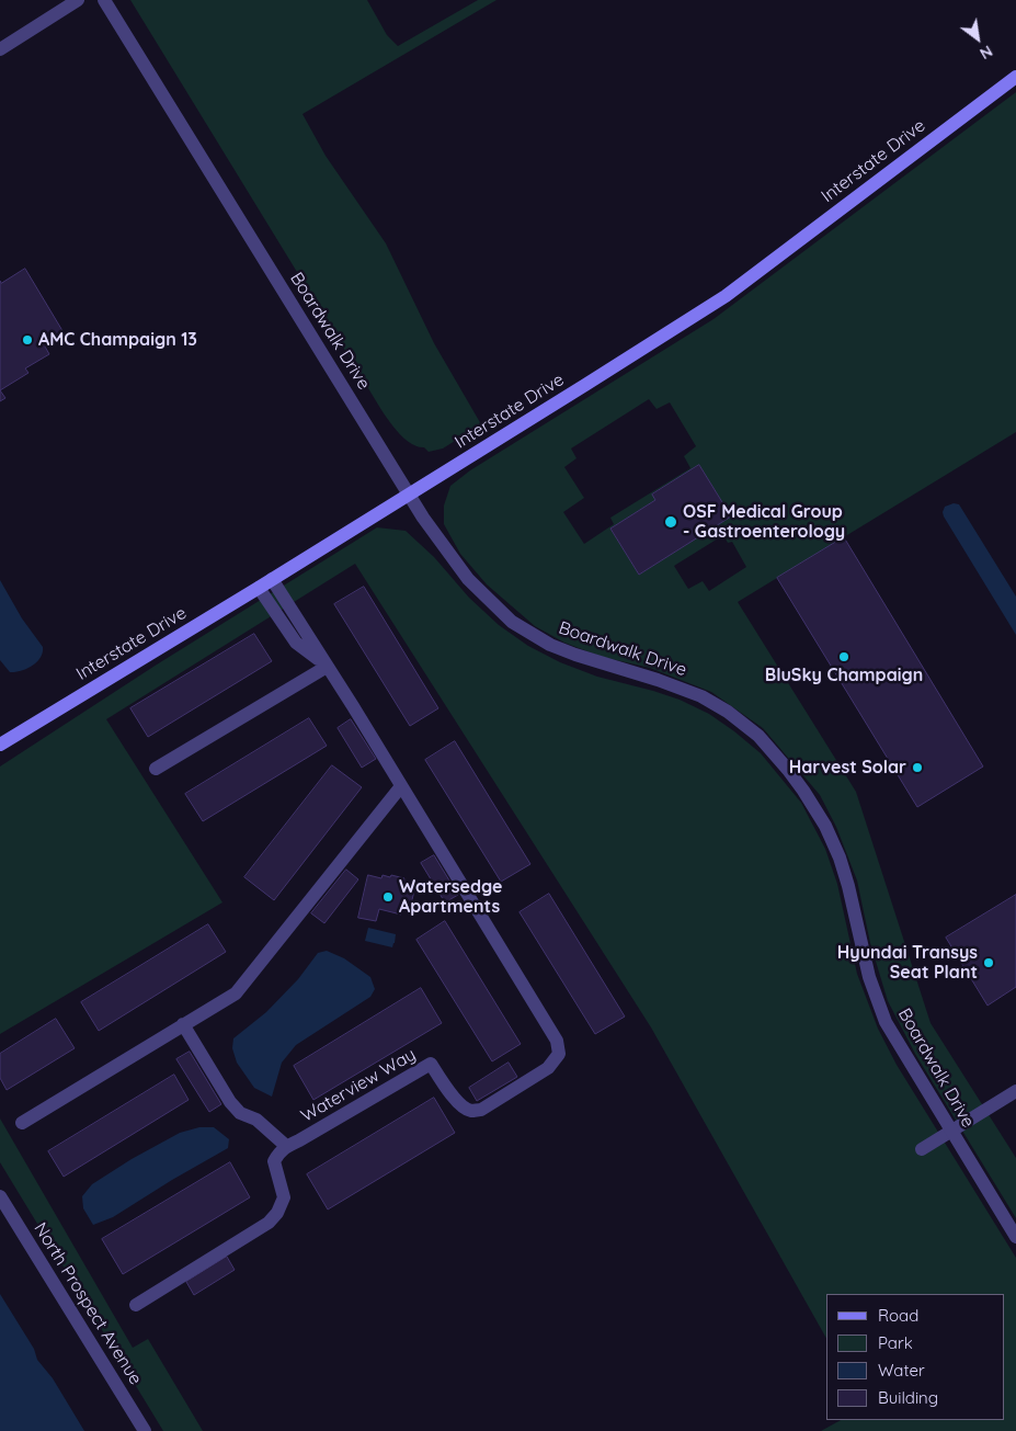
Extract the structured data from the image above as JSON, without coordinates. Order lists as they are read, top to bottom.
{
  "streets": {
    "main road": ["Interstate Drive"],
    "street": ["Boardwalk Drive", "Waterview Way", "North Prospect Avenue"]
  },
  "crossings": [
    ["Interstate Drive", "Boardwalk Drive"],
    ["Interstate Drive", "Waterview Way"]
  ],
  "places": [
    "AMC Champaign 13",
    "OSF Medical Group - Gastroenterology",
    "BluSky Champaign",
    "Harvest Solar",
    "Watersedge Apartments",
    "Hyundai Transys Seat Plant"
  ],
  "legend": [
    "Road",
    "Park",
    "Water",
    "Building"
  ],
  "north": "bottom right"
}
